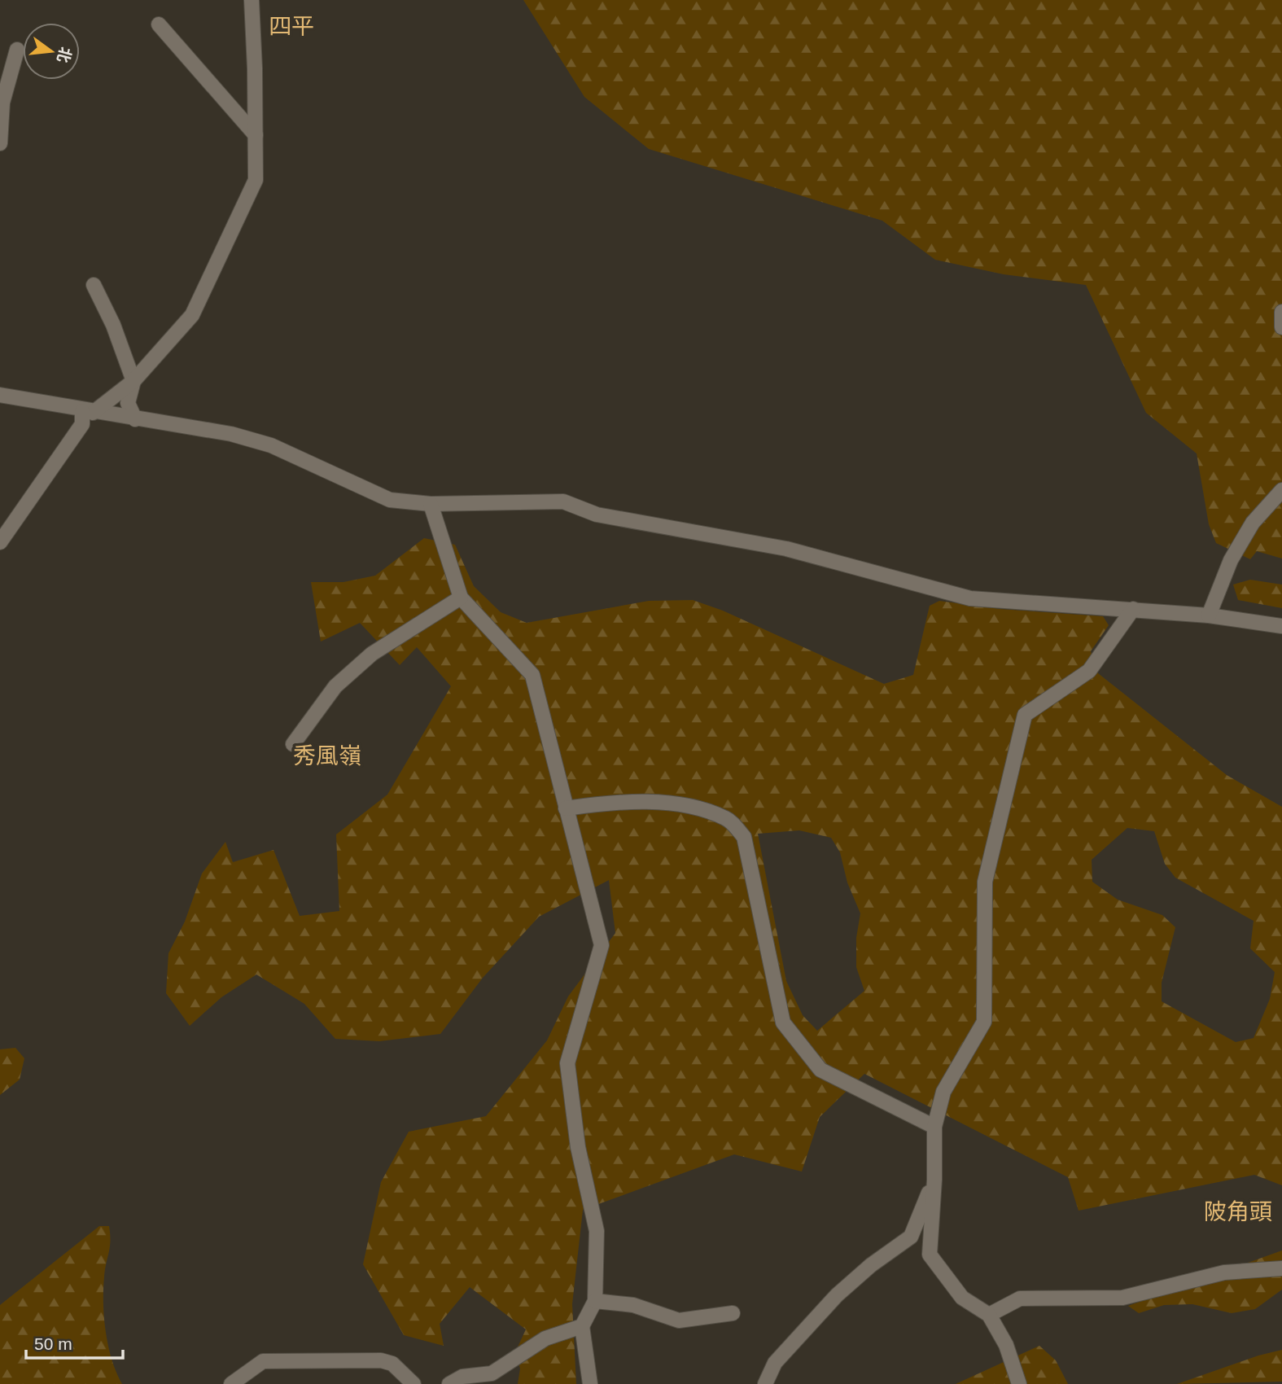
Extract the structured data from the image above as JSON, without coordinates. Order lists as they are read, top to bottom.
{
  "districts": ["四平", "秀風嶺", "陂角頭"],
  "scale_bar": "50 m",
  "north": "right"
}
